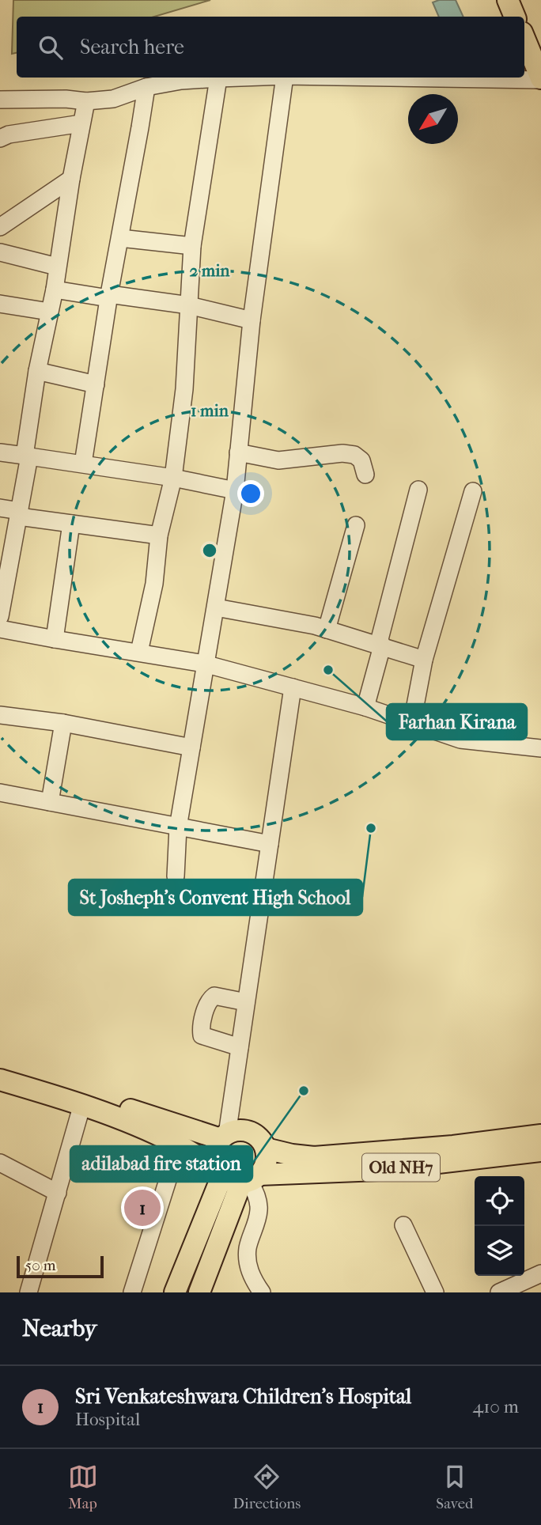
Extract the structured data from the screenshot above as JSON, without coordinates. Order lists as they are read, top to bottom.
{
  "streets": {
    "main road": ["Old NH7"]
  },
  "places": ["Farhan Kirana", "St Josheph's Convent High School", "adilabad fire station"],
  "scale_bar": "50 m",
  "north": "bottom left",
  "page": {
    "search": "Search here",
    "pins": "1",
    "scale": "50 m",
    "heading": "Nearby",
    "list": [
      {
        "mark": "1",
        "name": "Sri Venkateshwara Children's Hospital",
        "note": "Hospital",
        "value": "410 m"
      }
    ],
    "nav": ["Map", "Directions", "Saved"]
  },
  "rings": ["2 min", "1 min"]
}
